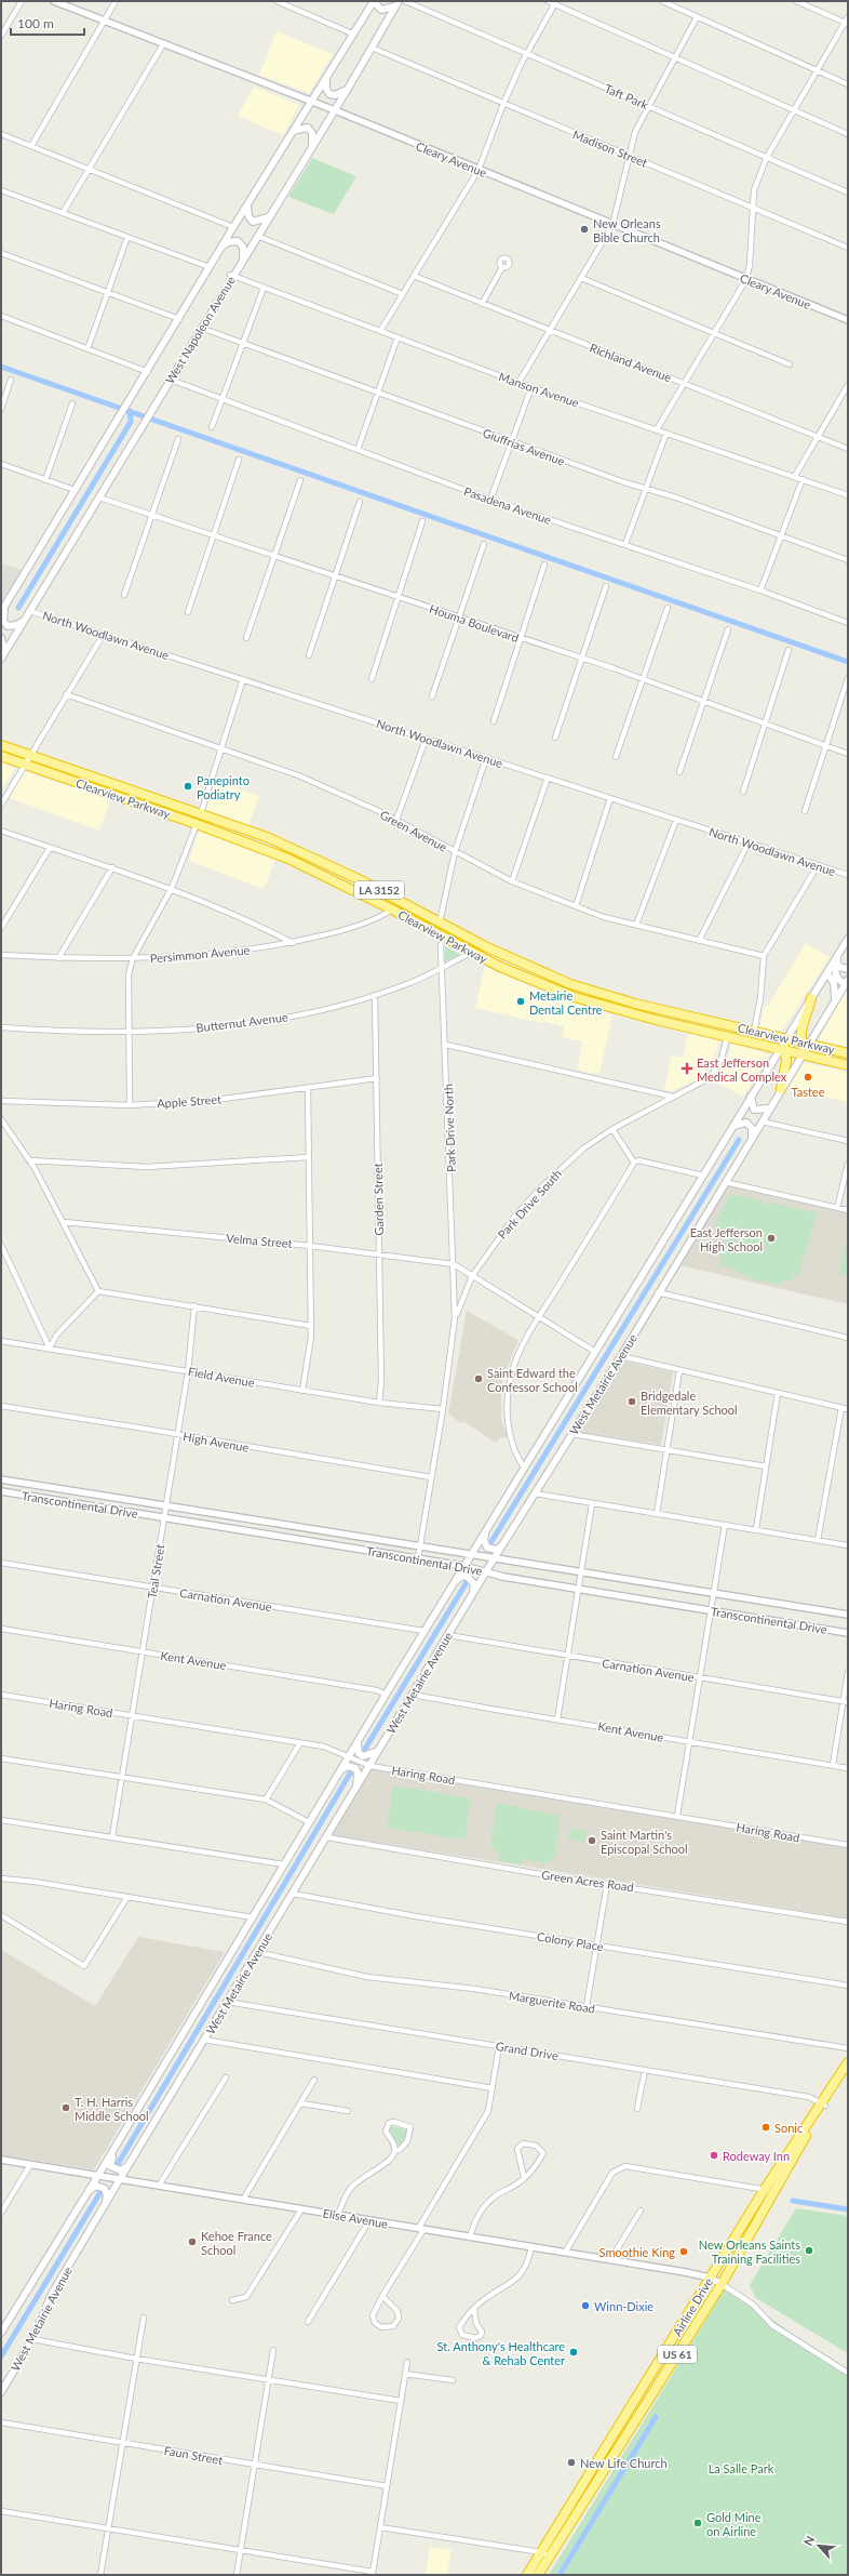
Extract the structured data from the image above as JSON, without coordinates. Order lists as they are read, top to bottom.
{
  "streets": {
    "highway": [
      "Clearview Parkway",
      "LA 3152",
      "Airline Drive",
      "US 61"
    ],
    "main road": ["West Napoleon Avenue", "West Metairie Avenue"],
    "street": [
      "Taft Park",
      "Madison Street",
      "Cleary Avenue",
      "Richland Avenue",
      "Manson Avenue",
      "Giuffrias Avenue",
      "Pasadena Avenue",
      "Houma Boulevard",
      "North Woodlawn Avenue",
      "Green Avenue",
      "Persimmon Avenue",
      "Butternut Avenue",
      "Apple Street",
      "Park Drive North",
      "Garden Street",
      "Park Drive South",
      "Velma Street",
      "Field Avenue",
      "High Avenue",
      "Transcontinental Drive",
      "Teal Street",
      "Carnation Avenue",
      "Kent Avenue",
      "Haring Road",
      "Green Acres Road",
      "Colony Place",
      "Marguerite Road",
      "Grand Drive",
      "Elise Avenue",
      "Faun Street"
    ]
  },
  "crossings": [
    ["Madison Street", "West Napoleon Avenue"],
    ["Cleary Avenue", "West Napoleon Avenue"],
    ["West Napoleon Avenue", "Manson Avenue"],
    ["West Napoleon Avenue", "Giuffrias Avenue"],
    ["West Napoleon Avenue", "Pasadena Avenue"],
    ["West Napoleon Avenue", "Houma Boulevard"],
    ["West Napoleon Avenue", "North Woodlawn Avenue"],
    ["Clearview Parkway", "Persimmon Avenue"],
    ["Clearview Parkway", "Butternut Avenue"],
    ["Clearview Parkway", "Park Drive North"],
    ["Clearview Parkway", "Park Drive South"],
    ["Clearview Parkway", "West Metairie Avenue"],
    ["Butternut Avenue", "Park Drive North"],
    ["Butternut Avenue", "Garden Street"],
    ["Apple Street", "Garden Street"],
    ["Park Drive North", "Park Drive South"],
    ["Park Drive North", "Velma Street"],
    ["Garden Street", "Velma Street"],
    ["Garden Street", "Field Avenue"],
    ["Field Avenue", "Teal Street"],
    ["West Metairie Avenue", "Transcontinental Drive"],
    ["West Metairie Avenue", "Carnation Avenue"],
    ["West Metairie Avenue", "Kent Avenue"],
    ["West Metairie Avenue", "Haring Road"],
    ["West Metairie Avenue", "Green Acres Road"],
    ["West Metairie Avenue", "Colony Place"],
    ["West Metairie Avenue", "Marguerite Road"],
    ["West Metairie Avenue", "Grand Drive"],
    ["West Metairie Avenue", "Elise Avenue"],
    ["High Avenue", "Teal Street"],
    ["Transcontinental Drive", "Teal Street"],
    ["Teal Street", "Carnation Avenue"],
    ["Teal Street", "Kent Avenue"],
    ["Teal Street", "Haring Road"],
    ["Grand Drive", "Airline Drive"],
    ["Elise Avenue", "Airline Drive"]
  ],
  "parks": ["La Salle Park"],
  "places": {
    "other": [
      "New Orleans Bible Church",
      "Panepinto Podiatry",
      "Metairie Dental Centre",
      "Tastee",
      "East Jefferson High School",
      "Saint Edward the Confessor School",
      "Bridgedale Elementary School",
      "Saint Martin's Episcopal School",
      "T. H. Harris Middle School",
      "Sonic",
      "Rodeway Inn",
      "Kehoe France School",
      "New Orleans Saints Training Facilities",
      "Smoothie King",
      "Winn-Dixie",
      "St. Anthony's Healthcare & Rehab Center",
      "New Life Church",
      "Gold Mine on Airline"
    ],
    "health": ["East Jefferson Medical Complex"]
  },
  "scale_bar": "100 m",
  "north": "top left"
}
